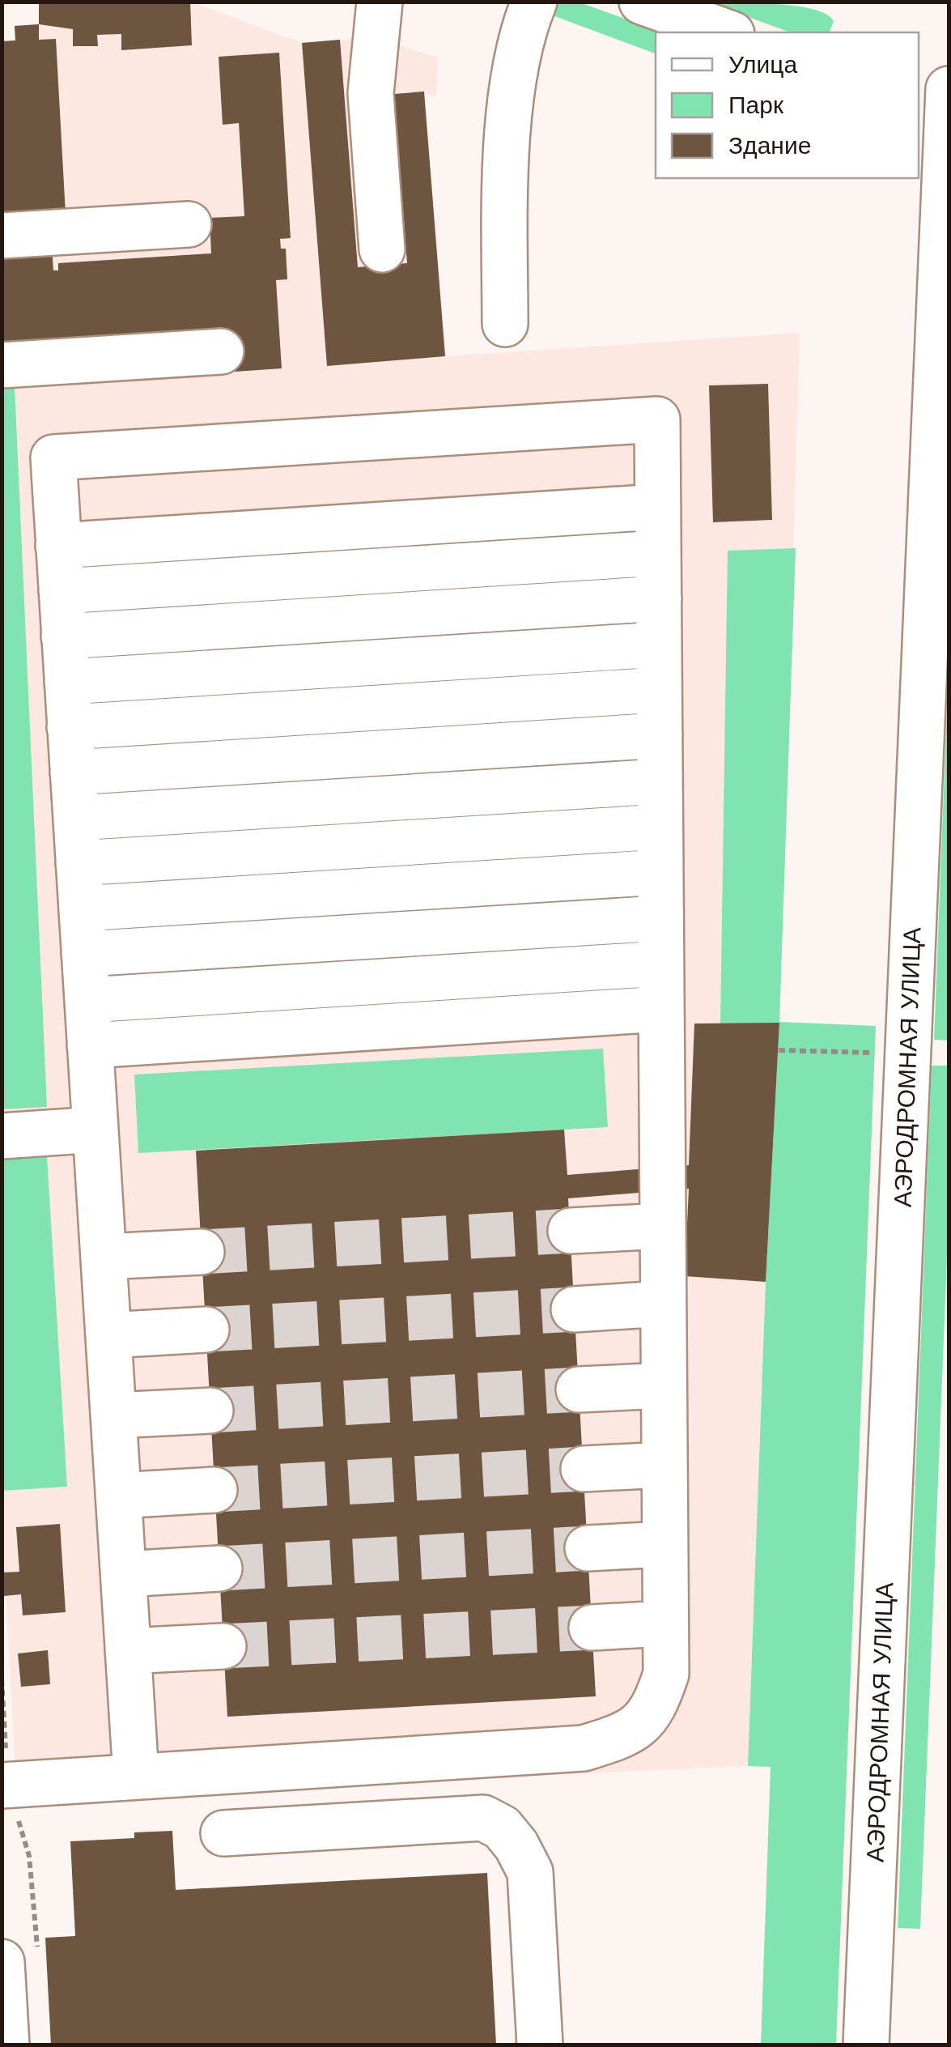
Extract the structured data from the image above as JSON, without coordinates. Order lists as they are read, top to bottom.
{
  "streets": {
    "street": ["АЭРОДРОМНАЯ УЛИЦА"]
  },
  "legend": ["Улица", "Парк", "Здание"]
}
